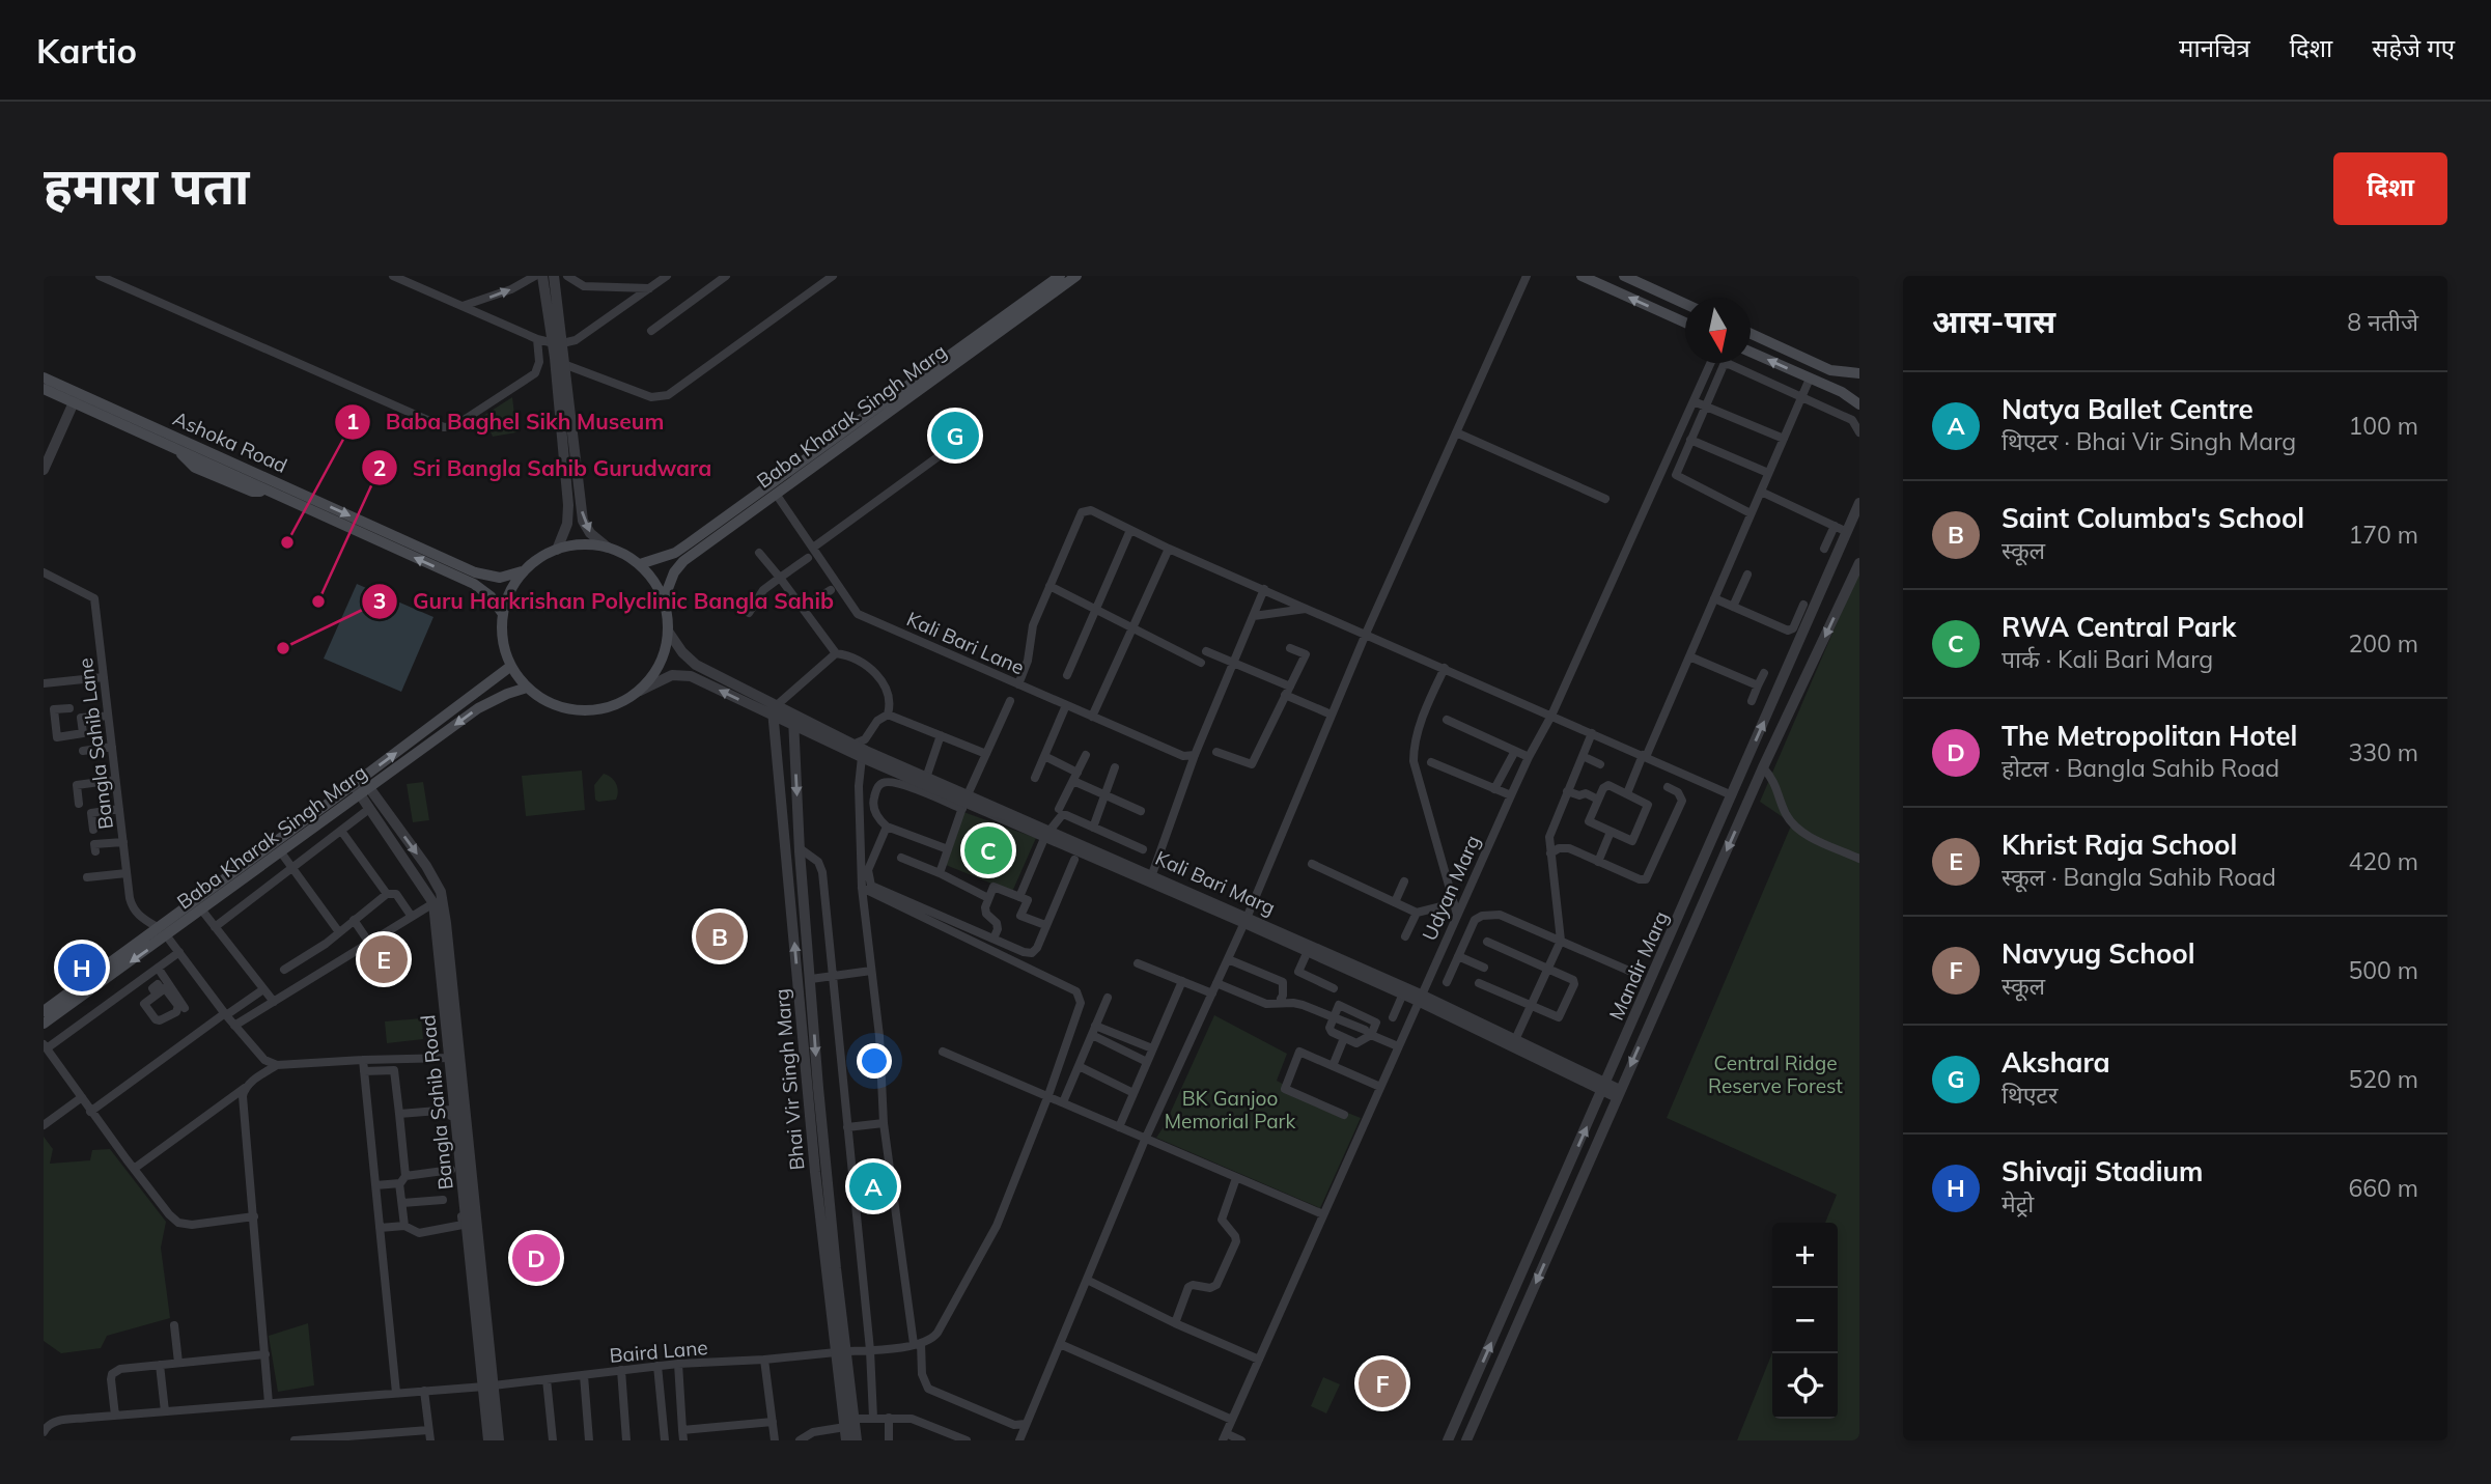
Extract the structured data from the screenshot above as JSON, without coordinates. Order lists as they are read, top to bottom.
{
  "streets": {
    "main road": ["Baba Kharak Singh Marg", "Ashoka Road"],
    "street": [
      "Kali Bari Lane",
      "Bangla Sahib Lane",
      "Kali Bari Marg",
      "Udyan Marg",
      "Mandir Marg",
      "Bhai Vir Singh Marg",
      "Bangla Sahib Road",
      "Baird Lane"
    ]
  },
  "crossings": [
    ["Baba Kharak Singh Marg", "Ashoka Road"],
    ["Baba Kharak Singh Marg", "Kali Bari Lane"],
    ["Baba Kharak Singh Marg", "Bangla Sahib Lane"],
    ["Baba Kharak Singh Marg", "Bangla Sahib Road"],
    ["Kali Bari Marg", "Udyan Marg"],
    ["Kali Bari Marg", "Mandir Marg"],
    ["Kali Bari Marg", "Bhai Vir Singh Marg"],
    ["Bhai Vir Singh Marg", "Baird Lane"],
    ["Bangla Sahib Road", "Baird Lane"]
  ],
  "parks": ["Central Ridge Reserve Forest", "BK Ganjoo Memorial Park"],
  "places": ["Baba Baghel Sikh Museum", "Sri Bangla Sahib Gurudwara", "Guru Harkrishan Polyclinic Bangla Sahib"],
  "north": "bottom",
  "page": {
    "header": "Kartio",
    "nav": ["मानचित्र", "दिशा", "सहेजे गए"],
    "buttons": "दिशा",
    "title": "हमारा पता",
    "heading": ["आस-पास", "8 नतीजे"],
    "list": [
      {
        "mark": "A",
        "name": "Natya Ballet Centre",
        "note": "थिएटर · Bhai Vir Singh Marg",
        "value": "100 m"
      },
      {
        "mark": "B",
        "name": "Saint Columba's School",
        "note": "स्कूल",
        "value": "170 m"
      },
      {
        "mark": "C",
        "name": "RWA Central Park",
        "note": "पार्क · Kali Bari Marg",
        "value": "200 m"
      },
      {
        "mark": "D",
        "name": "The Metropolitan Hotel",
        "note": "होटल · Bangla Sahib Road",
        "value": "330 m"
      },
      {
        "mark": "E",
        "name": "Khrist Raja School",
        "note": "स्कूल · Bangla Sahib Road",
        "value": "420 m"
      },
      {
        "mark": "F",
        "name": "Navyug School",
        "note": "स्कूल",
        "value": "500 m"
      },
      {
        "mark": "G",
        "name": "Akshara",
        "note": "थिएटर",
        "value": "520 m"
      },
      {
        "mark": "H",
        "name": "Shivaji Stadium",
        "note": "मेट्रो",
        "value": "660 m"
      }
    ],
    "pins": [
      "G",
      "C",
      "B",
      "E",
      "H",
      "A",
      "D",
      "F"
    ],
    "map_buttons": ["+", "−"]
  }
}
